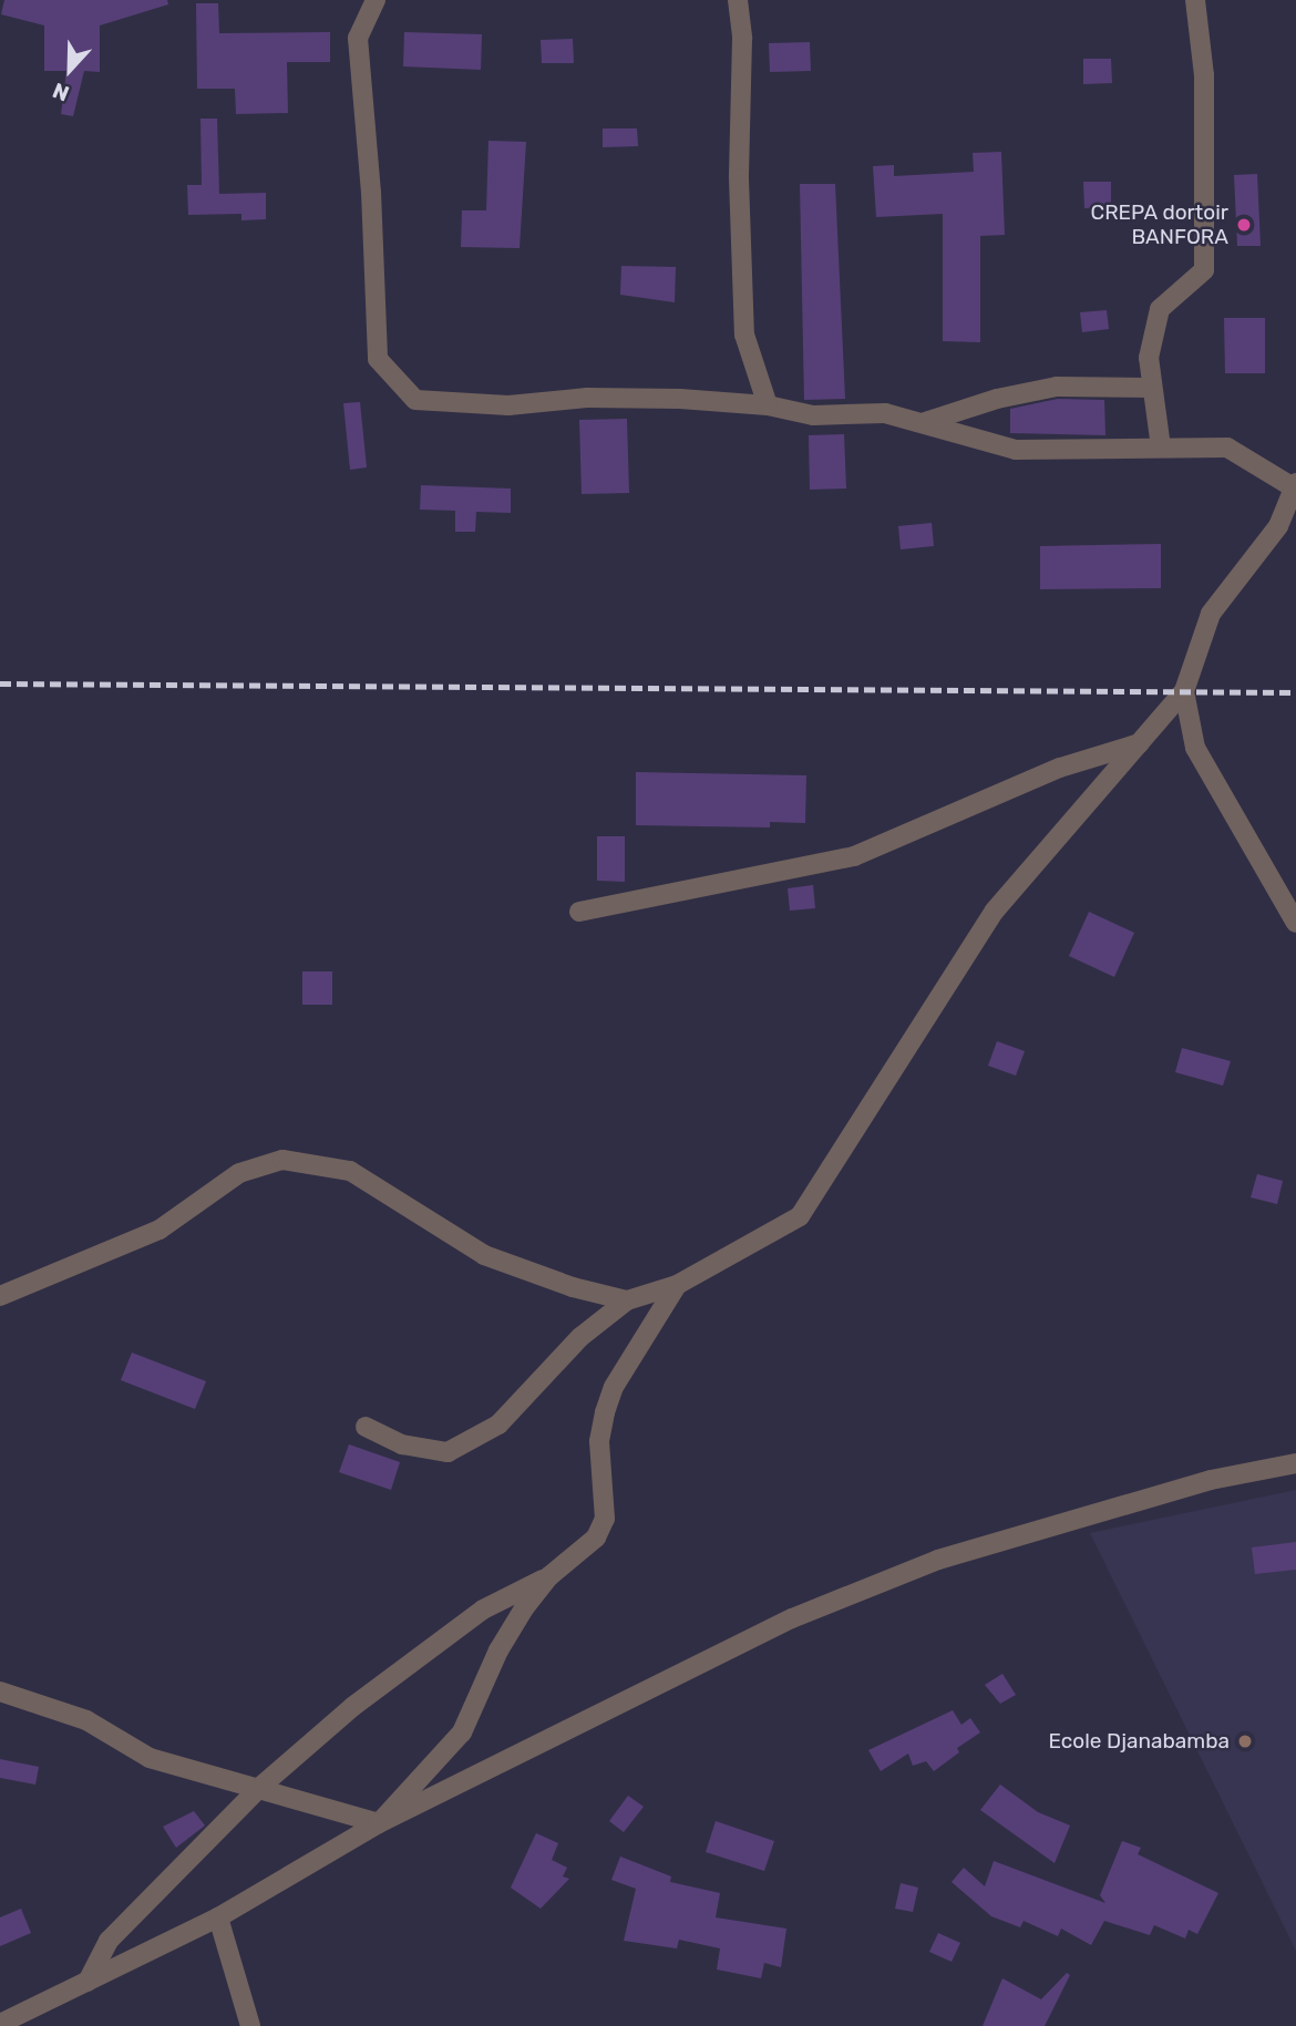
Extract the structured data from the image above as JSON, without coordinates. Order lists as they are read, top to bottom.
{
  "places": ["CREPA dortoir BANFORA", "Ecole Djanabamba"],
  "north": "bottom"
}
